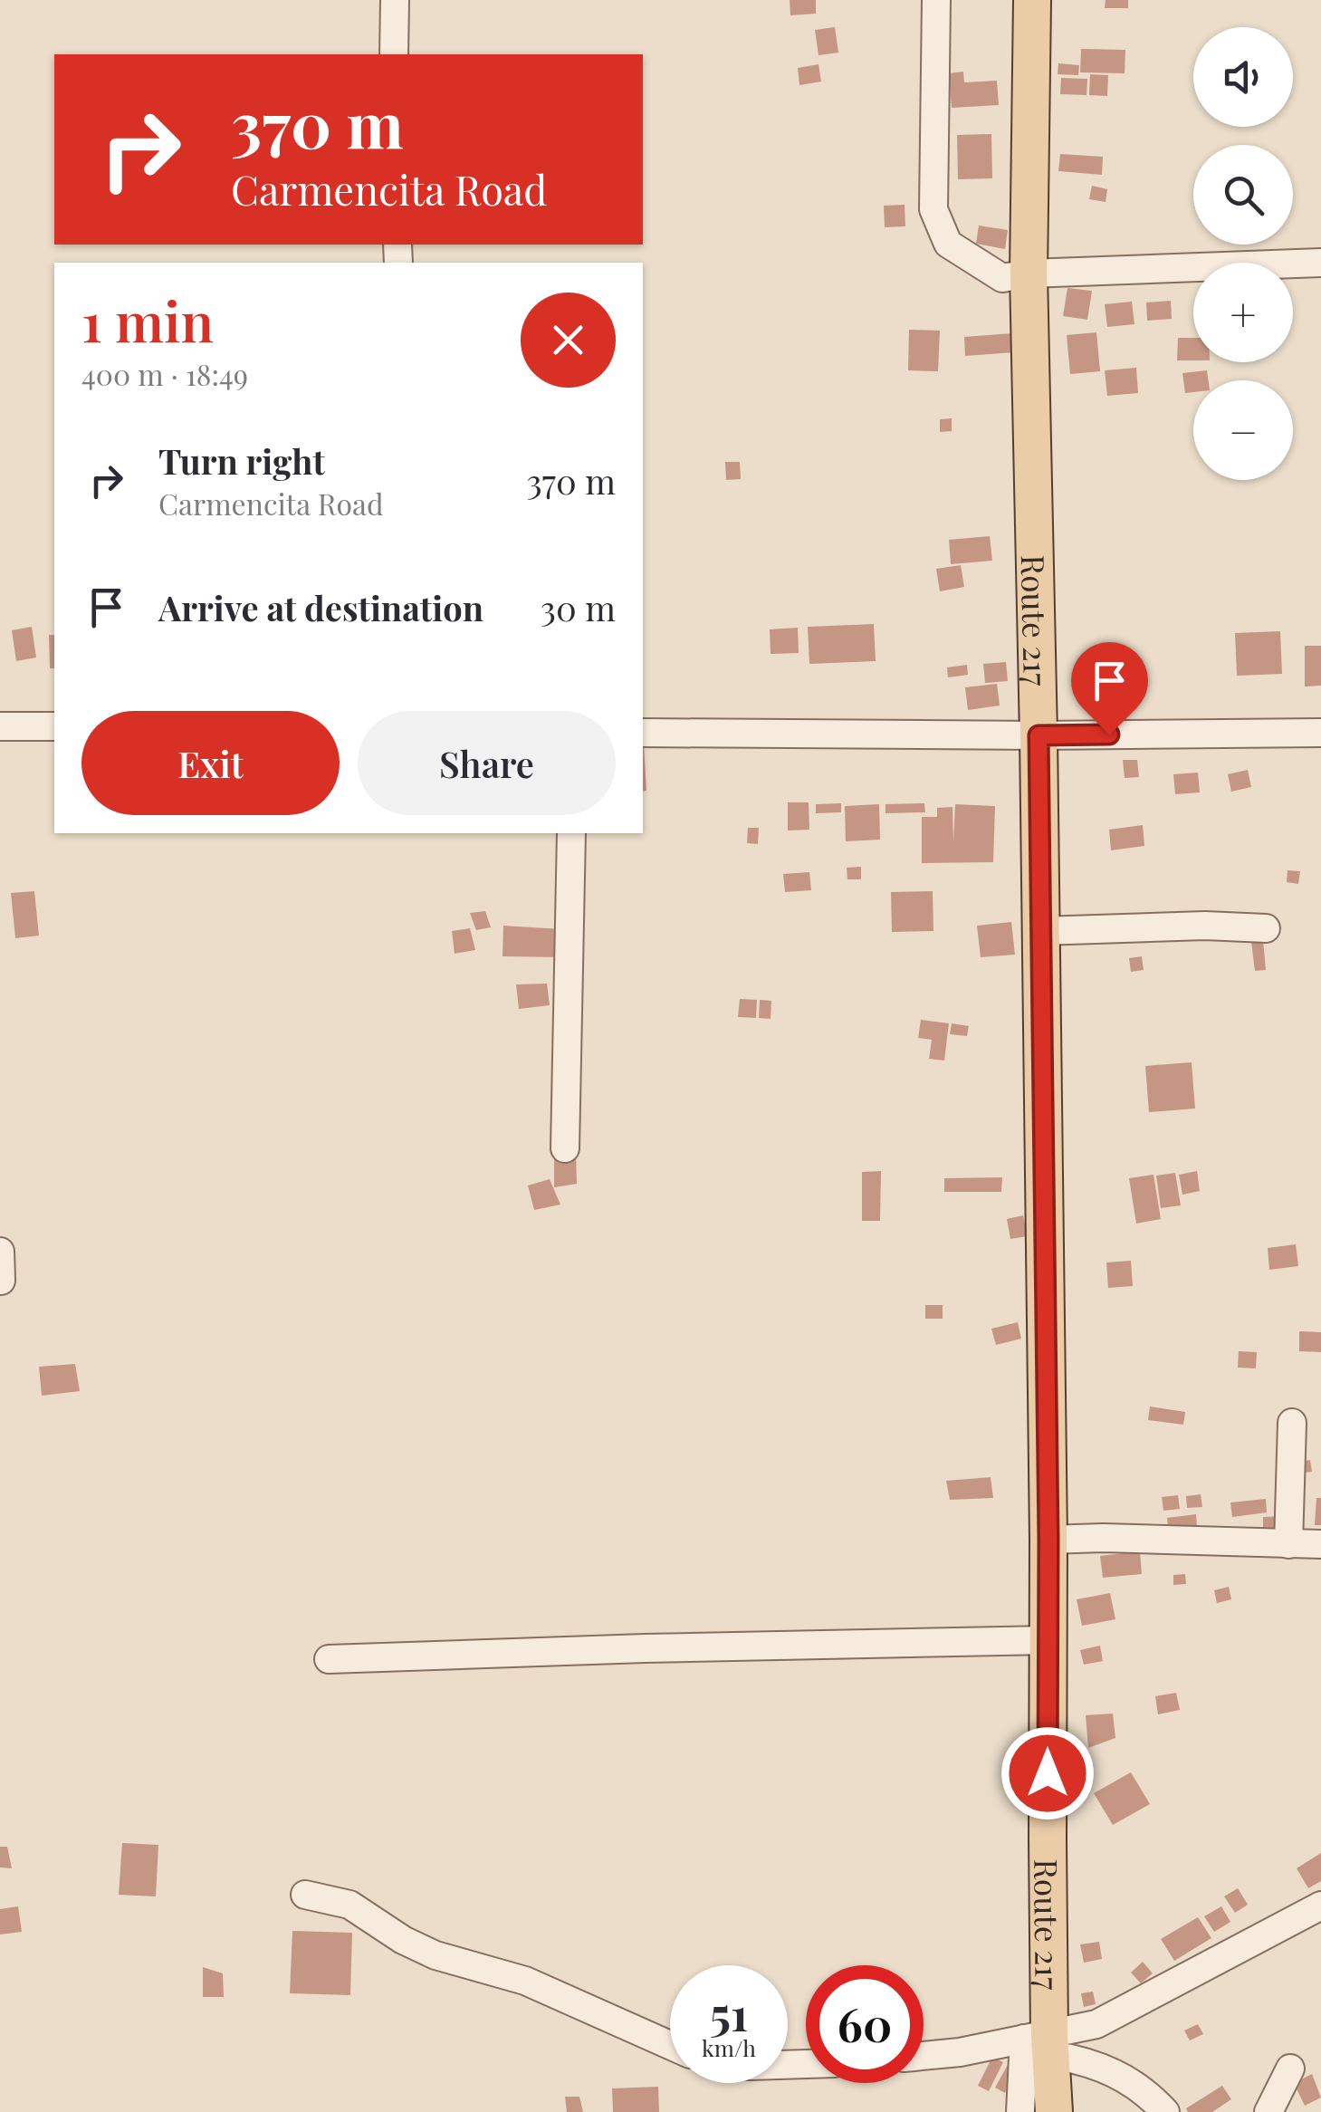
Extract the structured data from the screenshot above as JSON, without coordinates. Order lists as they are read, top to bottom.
{
  "streets": {
    "main road": ["Route 217"]
  },
  "page": {
    "map_buttons": ["+", "−"],
    "turn": ["370 m", "Carmencita Road"],
    "heading": ["1 min", "400 m · 18:49"],
    "list": [
      {
        "name": "Turn right",
        "note": "Carmencita Road",
        "value": "370 m"
      },
      {
        "name": "Arrive at destination",
        "value": "30 m"
      }
    ],
    "buttons": ["Exit", "Share"],
    "speed": "51 km/h",
    "limit": "60"
  }
}
